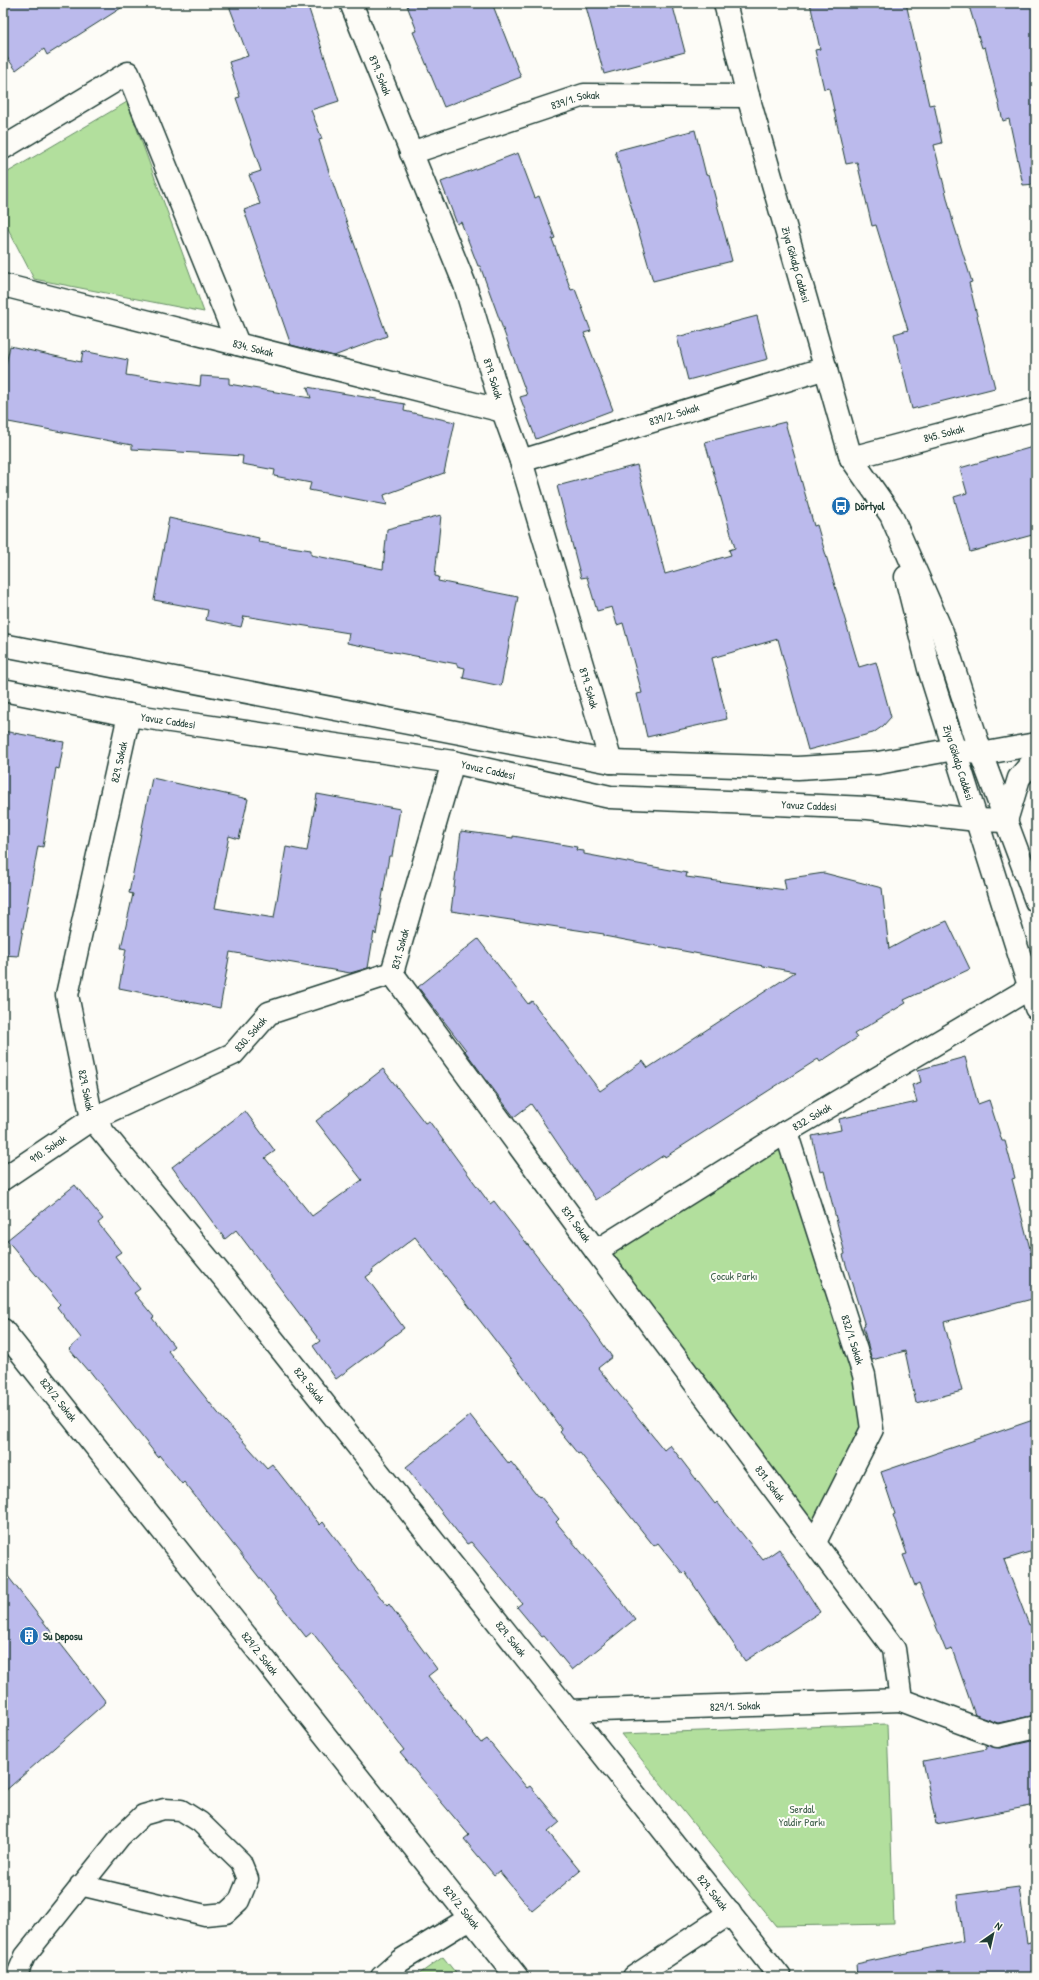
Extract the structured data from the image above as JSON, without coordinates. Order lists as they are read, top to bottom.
{
  "streets": {
    "street": [
      "879. Sokak",
      "839/1. Sokak",
      "Ziya Gökalp Caddesi",
      "834. Sokak",
      "839/2. Sokak",
      "845. Sokak",
      "Yavuz Caddesi",
      "829. Sokak",
      "831. Sokak",
      "830. Sokak",
      "832. Sokak",
      "910. Sokak",
      "832/1. Sokak",
      "829/2. Sokak",
      "829/1. Sokak"
    ]
  },
  "crossings": [
    ["879. Sokak", "839/1. Sokak"],
    ["879. Sokak", "834. Sokak"],
    ["879. Sokak", "839/2. Sokak"],
    ["839/1. Sokak", "Ziya Gökalp Caddesi"],
    ["Ziya Gökalp Caddesi", "839/2. Sokak"],
    ["Ziya Gökalp Caddesi", "845. Sokak"],
    ["Ziya Gökalp Caddesi", "Yavuz Caddesi"],
    ["Ziya Gökalp Caddesi", "832. Sokak"],
    ["Yavuz Caddesi", "829. Sokak"],
    ["Yavuz Caddesi", "831. Sokak"],
    ["829. Sokak", "830. Sokak"],
    ["829. Sokak", "910. Sokak"],
    ["829. Sokak", "829/1. Sokak"],
    ["831. Sokak", "830. Sokak"],
    ["831. Sokak", "832. Sokak"],
    ["831. Sokak", "832/1. Sokak"],
    ["831. Sokak", "829/1. Sokak"],
    ["830. Sokak", "910. Sokak"],
    ["832. Sokak", "832/1. Sokak"]
  ],
  "parks": ["Çocuk Parkı", "Serdal Yaldir Parkı"],
  "places": {
    "bus stop": ["Dörtyol"],
    "building": ["Su Deposu"]
  },
  "north": "top right"
}
